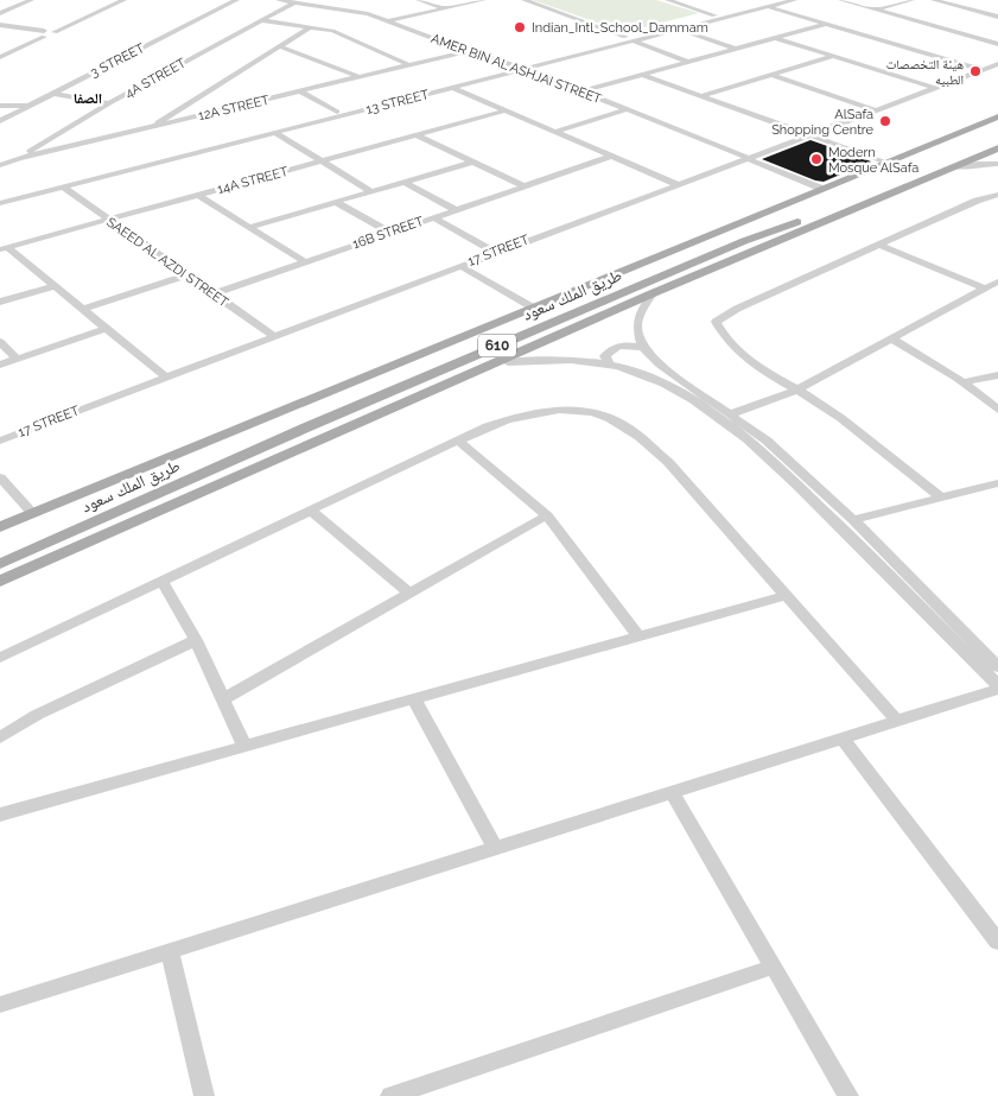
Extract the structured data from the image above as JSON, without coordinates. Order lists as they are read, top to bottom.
{
  "streets": {
    "main road": ["طريق الملك سعود", "610"],
    "street": [
      "3 STREET",
      "AMER BIN AL ASHJAI STREET",
      "4A STREET",
      "13 STREET",
      "12A STREET",
      "14A STREET",
      "16B STREET",
      "17 STREET",
      "SAEED AL AZDI STREET"
    ]
  },
  "crossings": [
    ["AMER BIN AL ASHJAI STREET", "4A STREET"],
    ["AMER BIN AL ASHJAI STREET", "13 STREET"],
    ["AMER BIN AL ASHJAI STREET", "12A STREET"],
    ["AMER BIN AL ASHJAI STREET", "17 STREET"],
    ["AMER BIN AL ASHJAI STREET", "طريق الملك سعود"],
    ["4A STREET", "12A STREET"],
    ["13 STREET", "SAEED AL AZDI STREET"],
    ["14A STREET", "SAEED AL AZDI STREET"],
    ["16B STREET", "SAEED AL AZDI STREET"],
    ["17 STREET", "SAEED AL AZDI STREET"]
  ],
  "districts": ["الصفا"],
  "places": [
    "Indian_Intl_School_Dammam",
    "هيئة التخصصات الطبيه",
    "AlSafa Shopping Centre",
    "Modern Mosque AlSafa"
  ]
}
